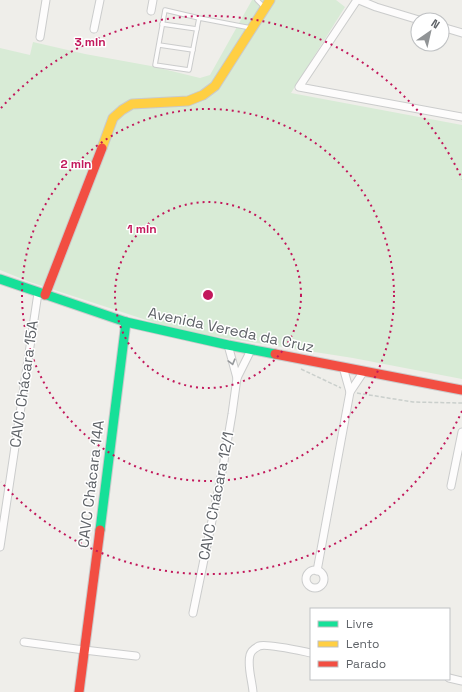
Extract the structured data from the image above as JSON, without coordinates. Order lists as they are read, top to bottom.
{
  "streets": {
    "street": [
      "Avenida Vereda da Cruz",
      "CAVC Chácara 15A",
      "CAVC Chácara 14A",
      "CAVC Chácara 12/1"
    ]
  },
  "crossings": [
    ["Avenida Vereda da Cruz", "CAVC Chácara 15A"],
    ["Avenida Vereda da Cruz", "CAVC Chácara 14A"],
    ["Avenida Vereda da Cruz", "CAVC Chácara 12/1"]
  ],
  "legend": ["Livre", "Lento", "Parado"],
  "north": "top right",
  "rings": ["3 min", "2 min", "1 min"]
}
